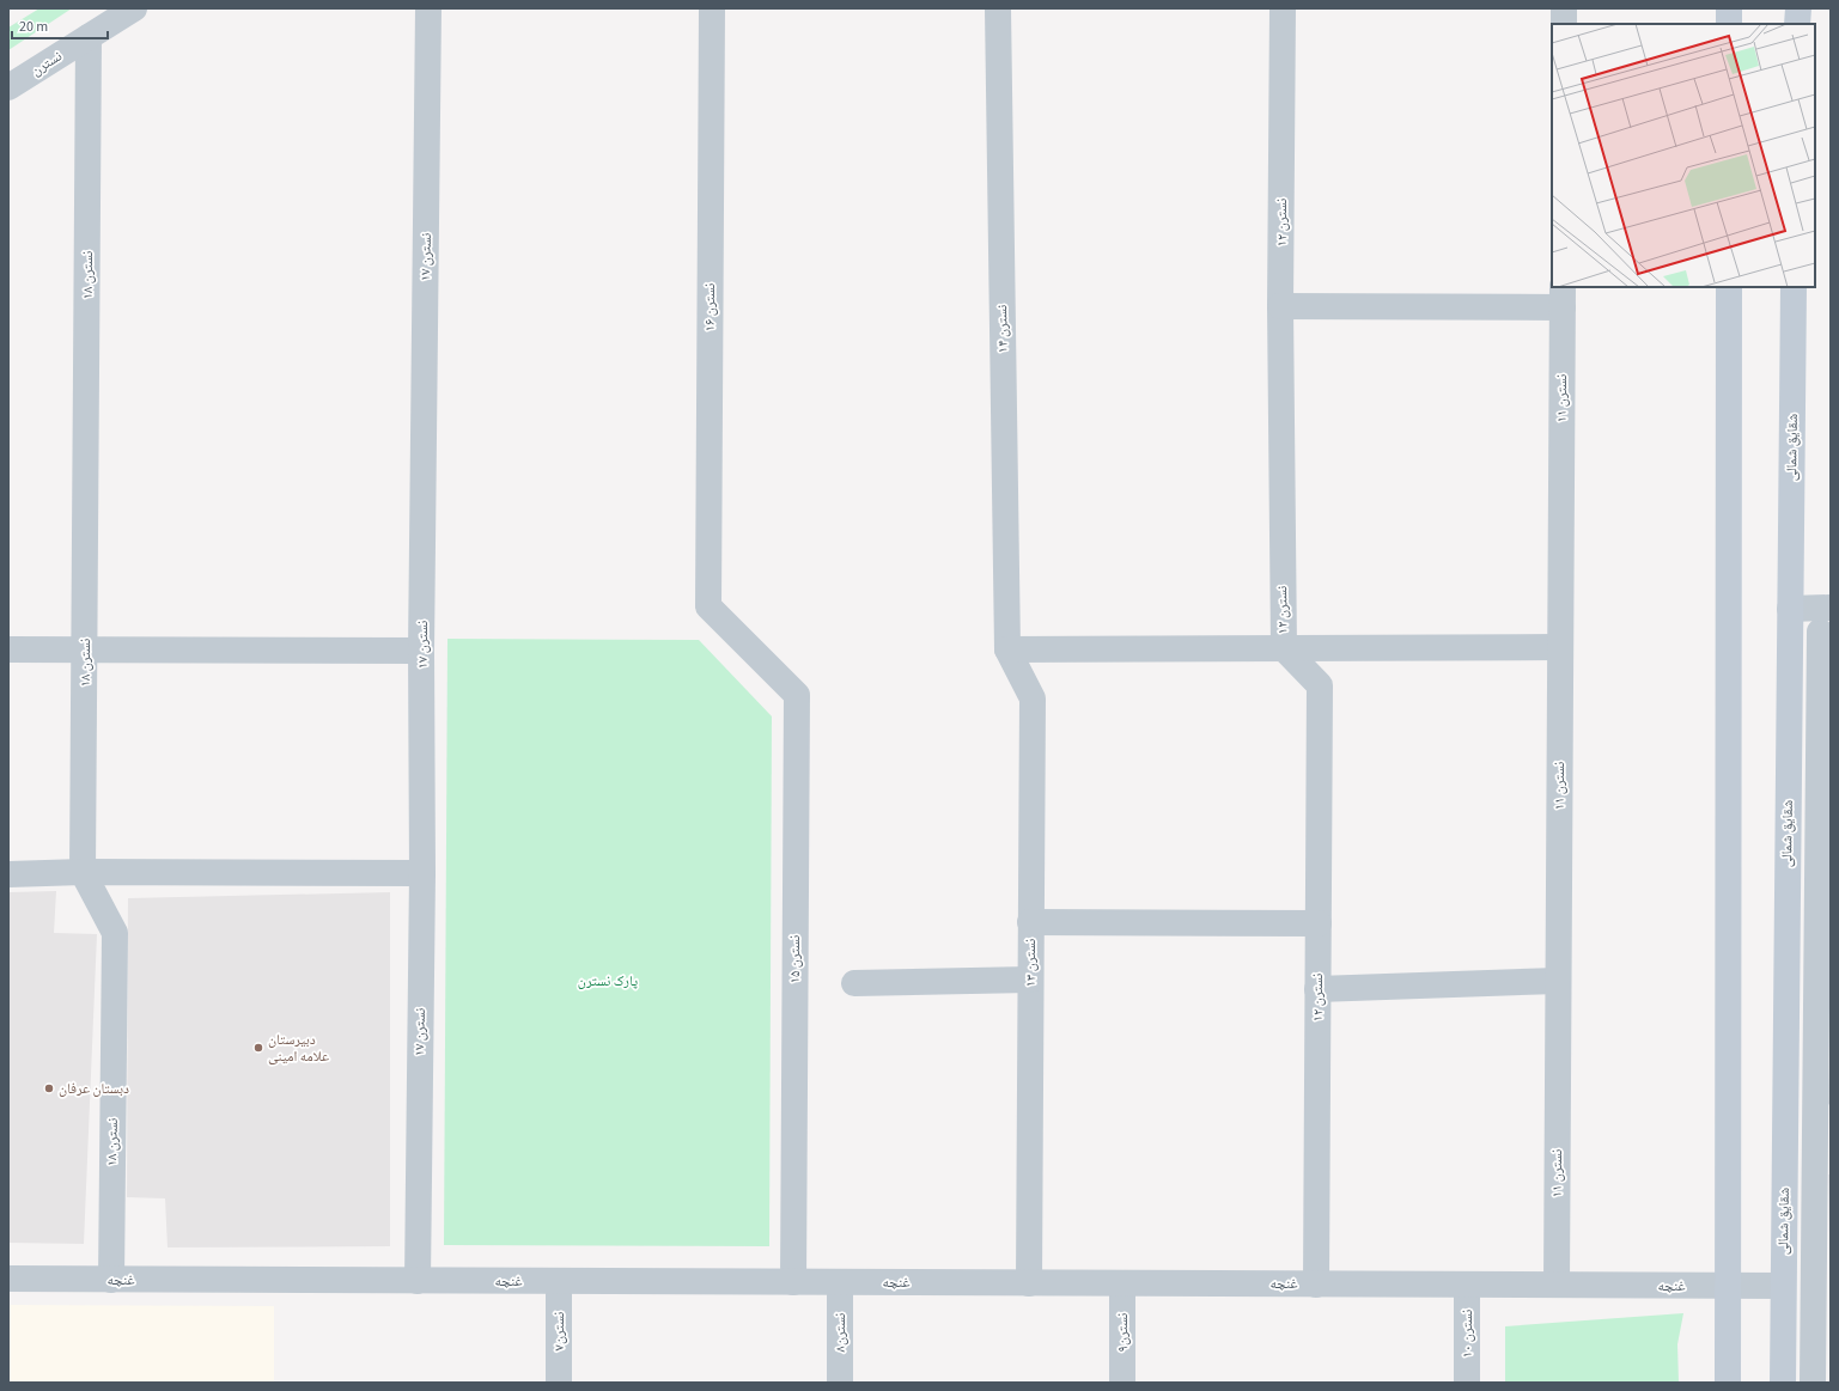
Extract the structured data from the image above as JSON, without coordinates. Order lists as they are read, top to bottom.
{
  "streets": {
    "main road": ["شقایق شمالی"],
    "street": [
      "نسترن",
      "نسترن ۱۲",
      "نسترن ۱۷",
      "نسترن ۱۸",
      "نسترن ۱۶",
      "نسترن ۱۴",
      "نسترن ۱۱",
      "نسترن ۱۵",
      "نسترن ۱۳",
      "غنچه",
      "نسترن۷",
      "نسترن۸",
      "نسترن۹",
      "نسترن ۱۰"
    ]
  },
  "crossings": [
    ["نسترن", "نسترن ۱۸"],
    ["نسترن ۱۲", "غنچه"],
    ["نسترن ۱۷", "غنچه"],
    ["نسترن ۱۸", "غنچه"],
    ["نسترن ۱۶", "نسترن ۱۵"],
    ["نسترن ۱۴", "نسترن ۱۳"],
    ["نسترن ۱۱", "غنچه"],
    ["شقایق شمالی", "غنچه"],
    ["نسترن ۱۵", "غنچه"],
    ["نسترن ۱۳", "غنچه"],
    ["غنچه", "نسترن۷"],
    ["غنچه", "نسترن۸"],
    ["غنچه", "نسترن۹"],
    ["غنچه", "نسترن ۱۰"]
  ],
  "parks": ["پارک نسترن"],
  "places": ["دبیرستان علامه امینی", "دبستان عرفان"],
  "scale_bar": "20 m"
}
